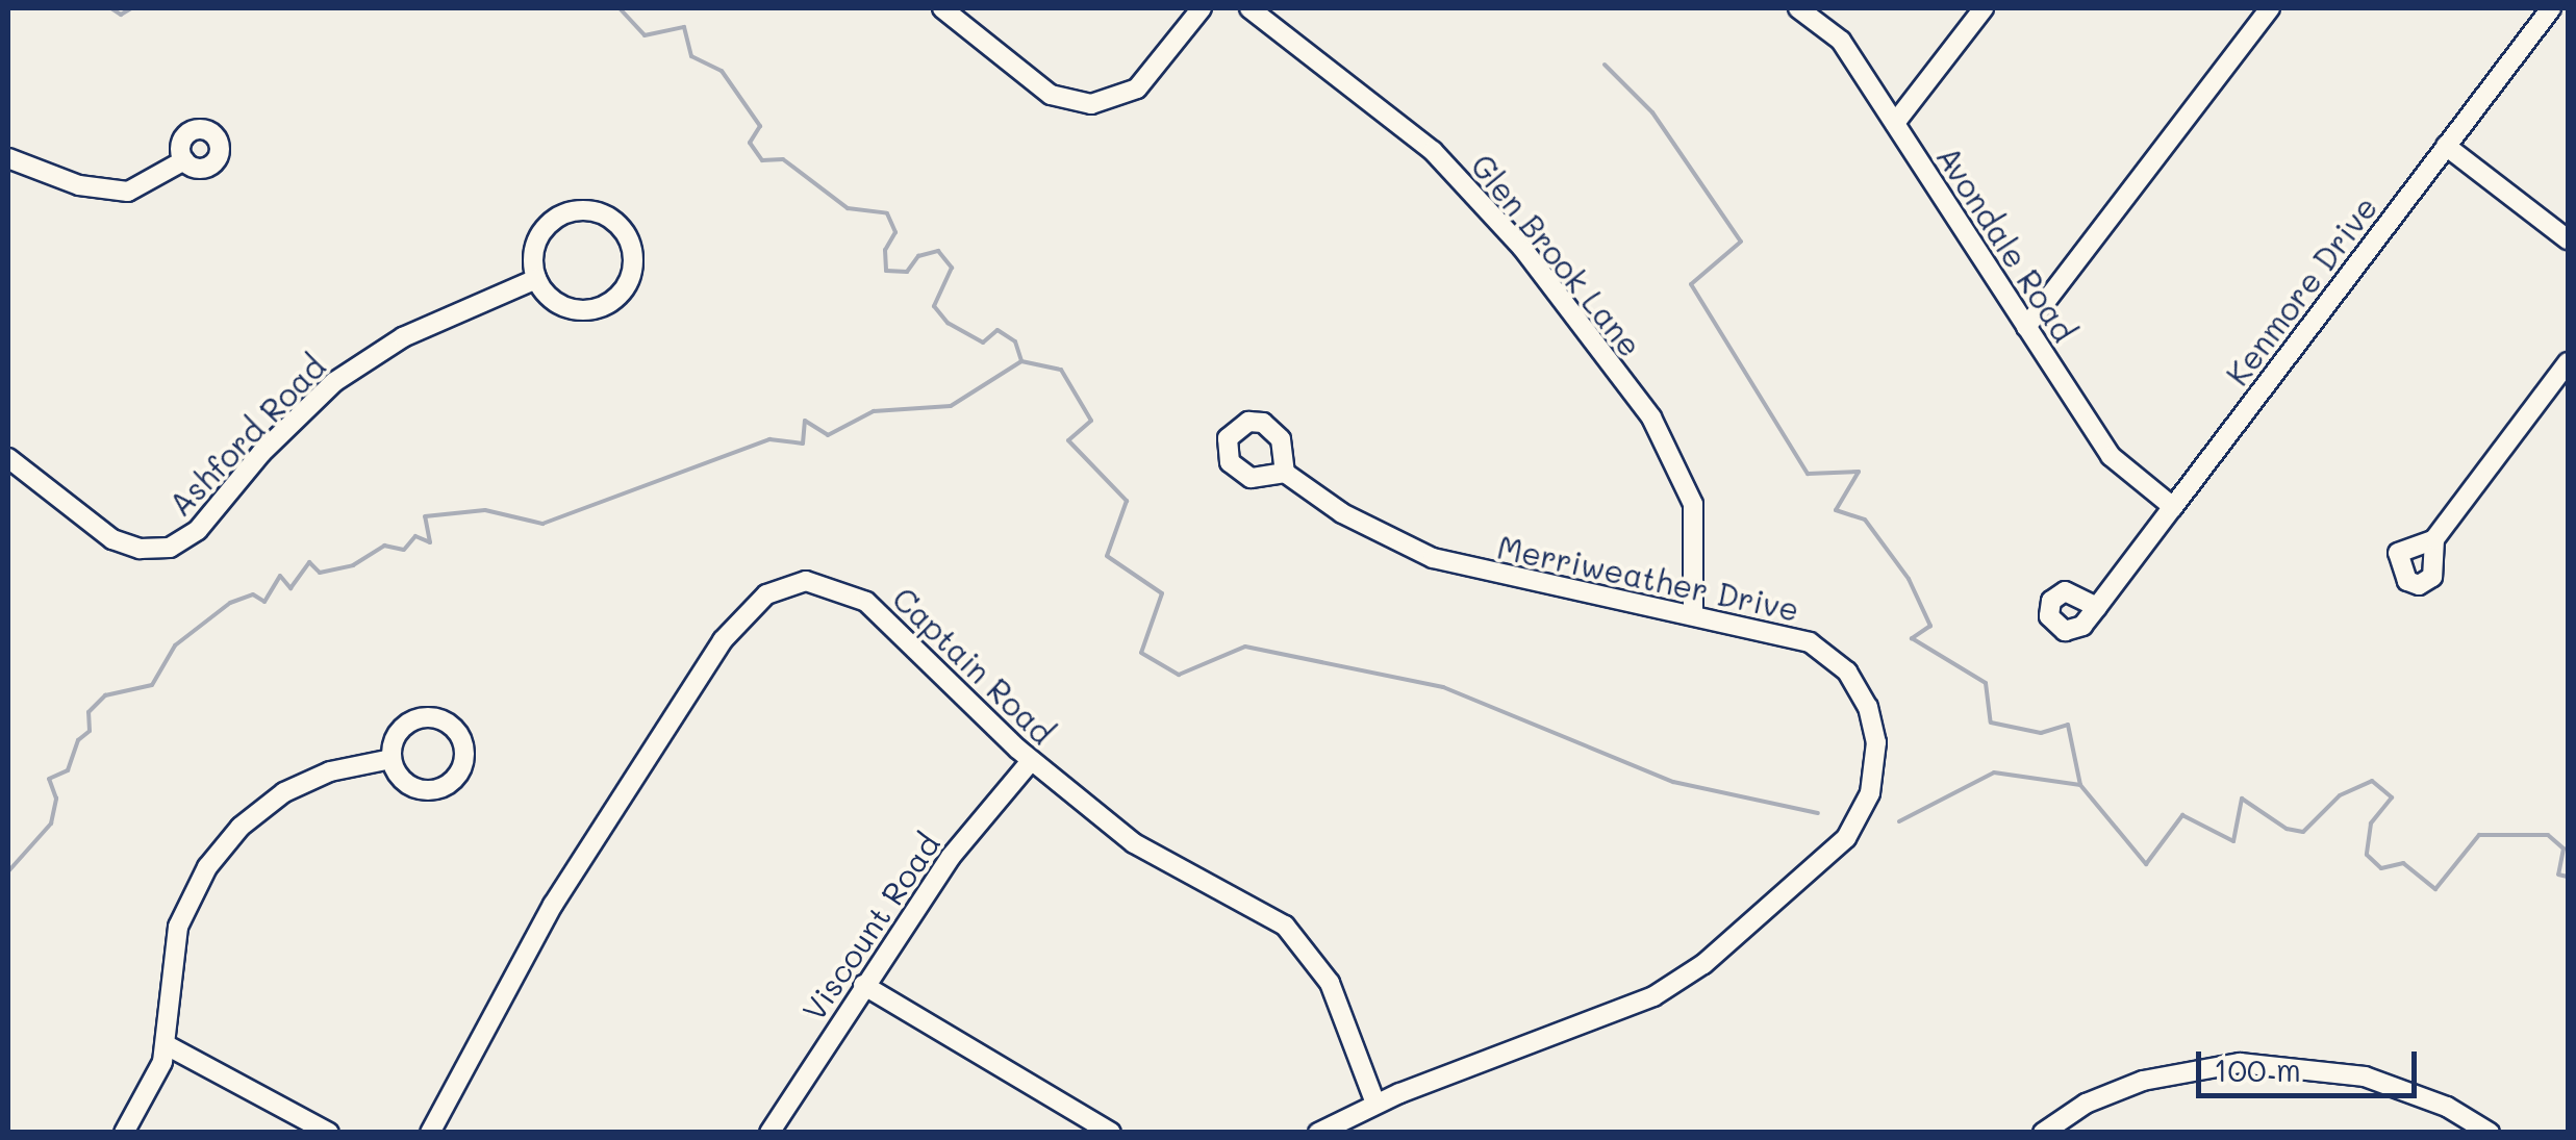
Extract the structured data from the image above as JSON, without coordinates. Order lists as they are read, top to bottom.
{
  "streets": {
    "street": [
      "Avondale Road",
      "Glen Brook Lane",
      "Kenmore Drive",
      "Ashford Road",
      "Merriweather Drive",
      "Captain Road",
      "Viscount Road"
    ]
  },
  "crossings": [
    ["Avondale Road", "Kenmore Drive"],
    ["Glen Brook Lane", "Merriweather Drive"],
    ["Merriweather Drive", "Captain Road"],
    ["Captain Road", "Viscount Road"]
  ],
  "scale_bar": "100 m"
}
